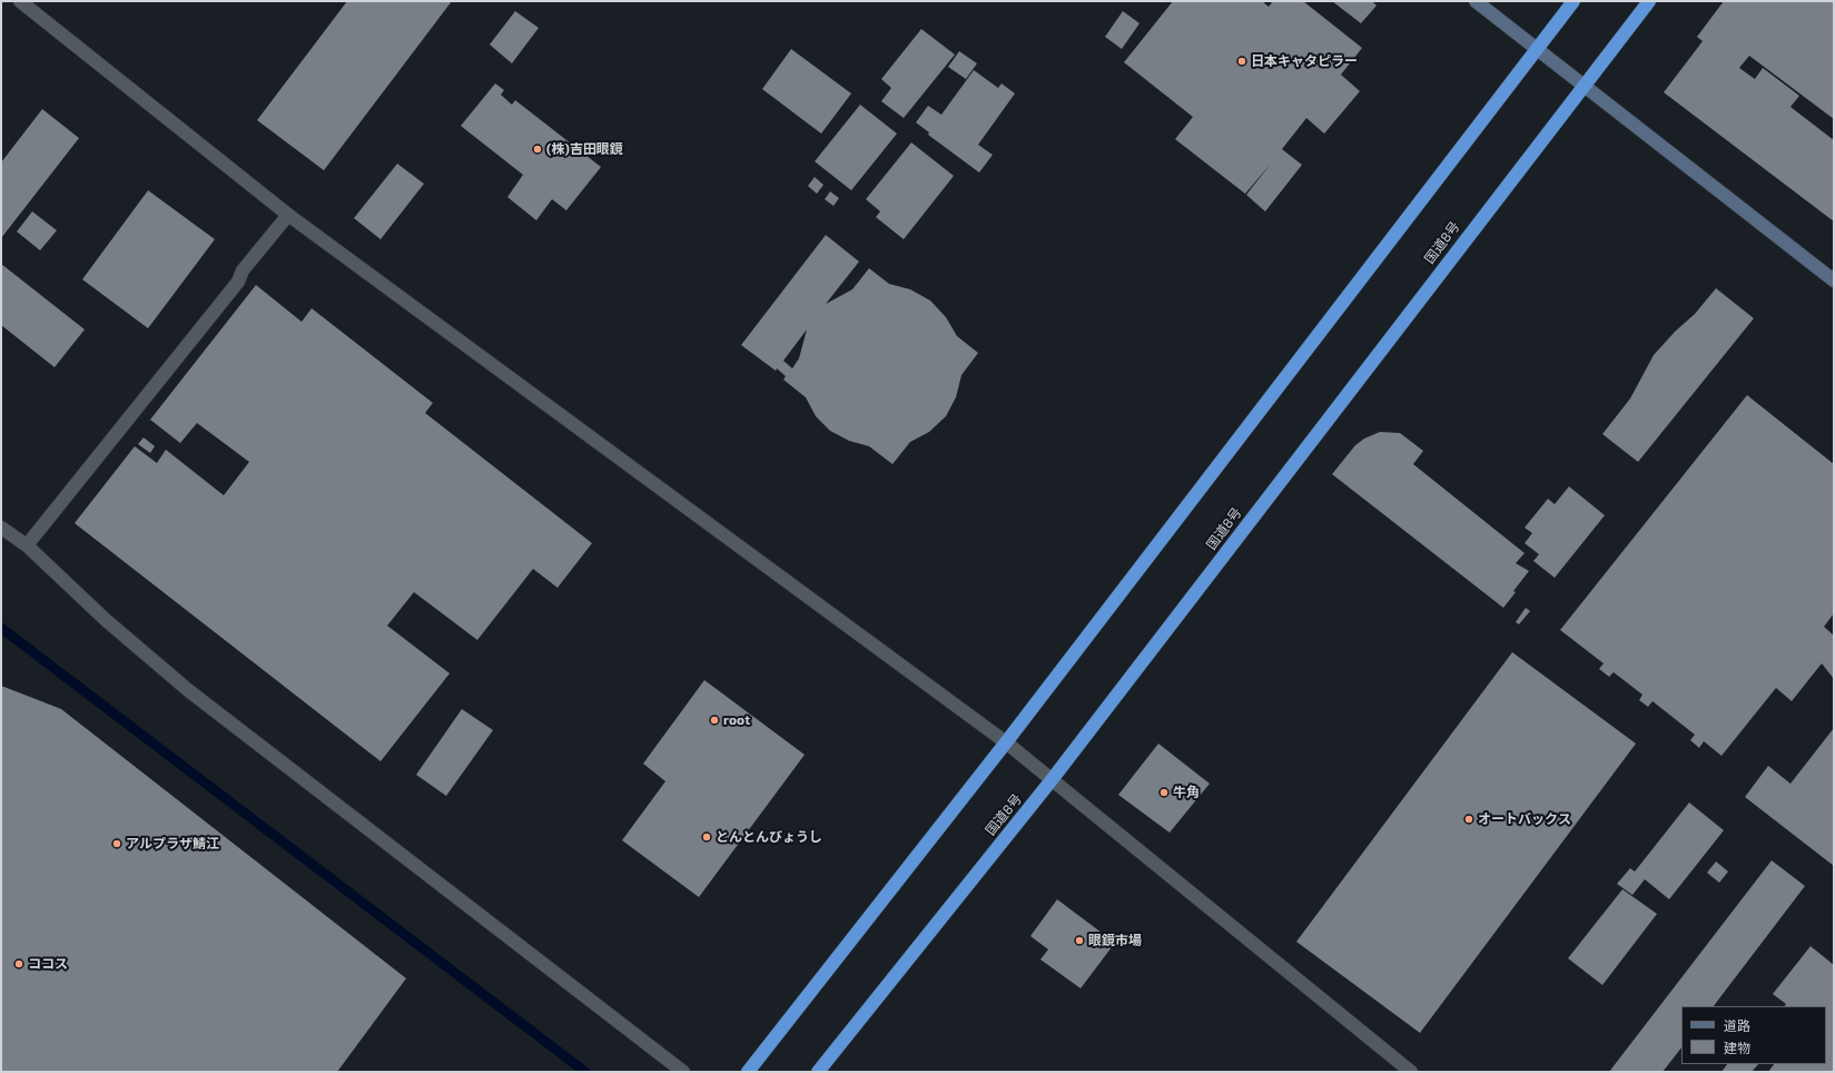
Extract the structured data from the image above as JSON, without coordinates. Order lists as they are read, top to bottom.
{
  "streets": {
    "highway": ["国道8号"]
  },
  "places": [
    "日本キャタピラー",
    "(株)吉田眼鏡",
    "root",
    "牛角",
    "オートバックス",
    "とんとんびょうし",
    "アルプラザ鯖江",
    "眼鏡市場",
    "ココス"
  ],
  "legend": ["道路", "建物"]
}
